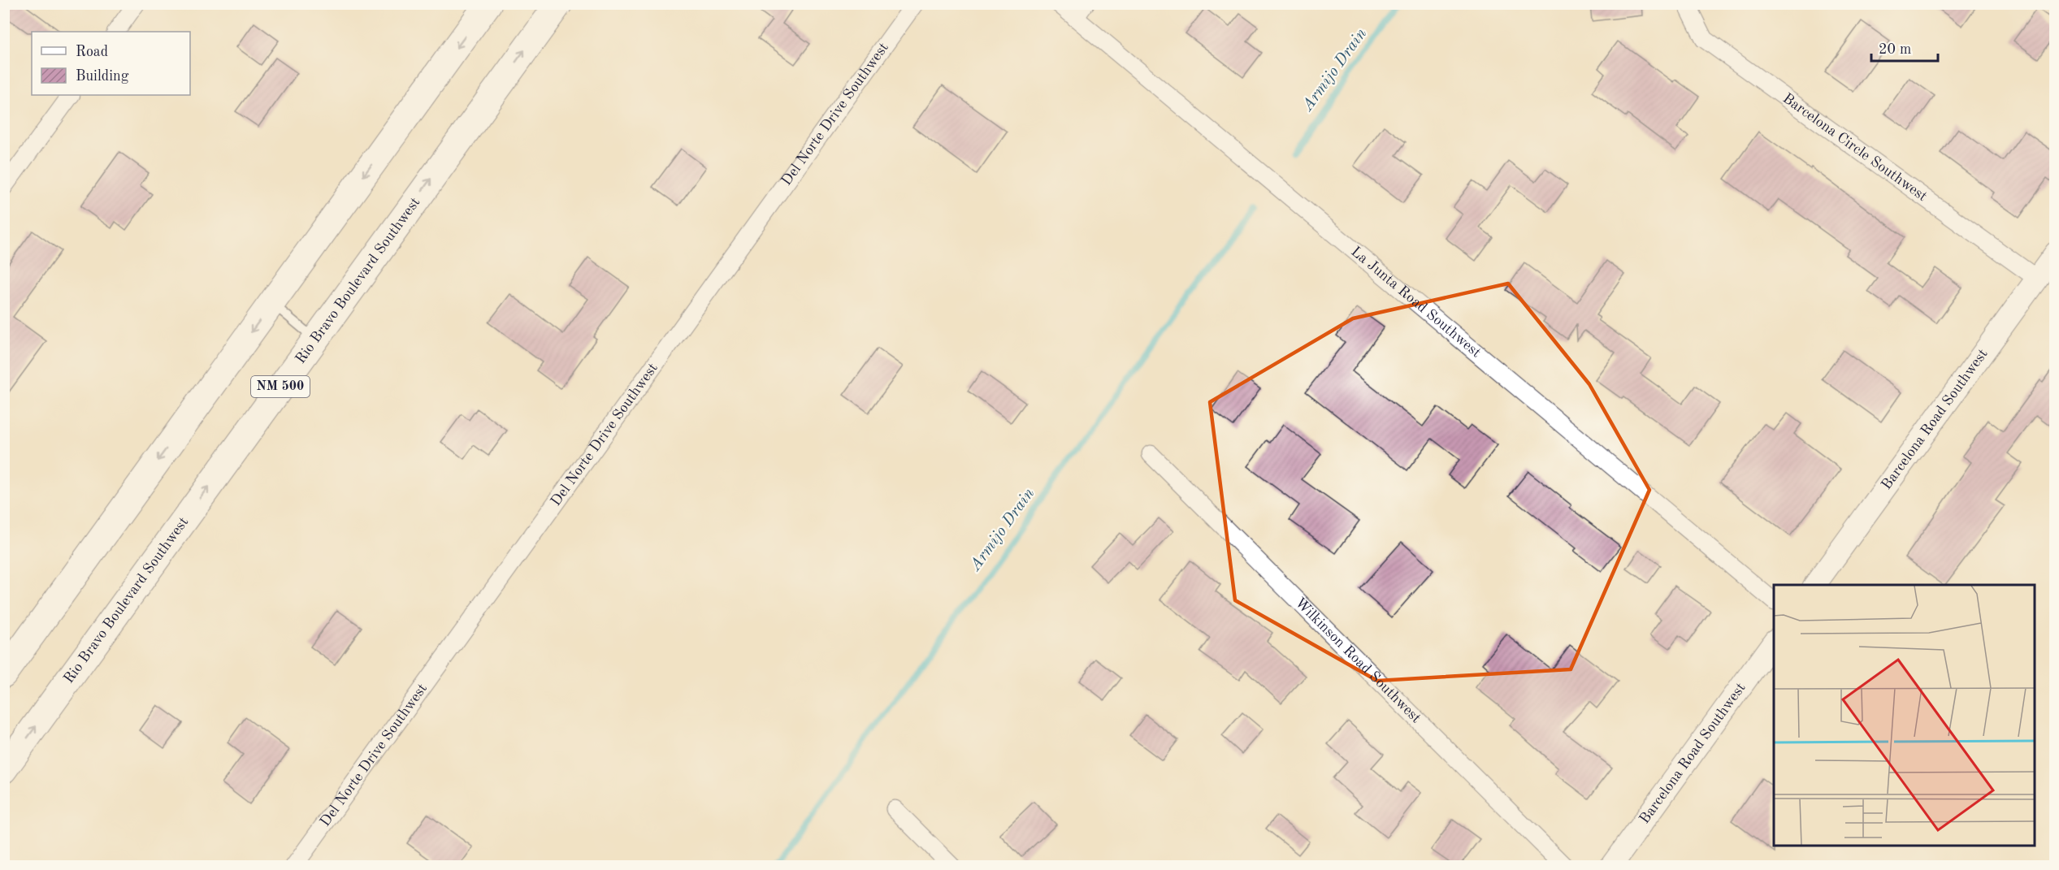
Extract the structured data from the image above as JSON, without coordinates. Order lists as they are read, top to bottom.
{
  "streets": {
    "main road": ["Rio Bravo Boulevard Southwest", "NM 500"],
    "street": [
      "Del Norte Drive Southwest",
      "Barcelona Circle Southwest",
      "La Junta Road Southwest",
      "Barcelona Road Southwest",
      "Wilkinson Road Southwest"
    ]
  },
  "crossings": [
    ["Barcelona Circle Southwest", "Barcelona Road Southwest"]
  ],
  "water": ["Armijo Drain"],
  "legend": ["Road", "Building"],
  "scale_bar": "20 m"
}
